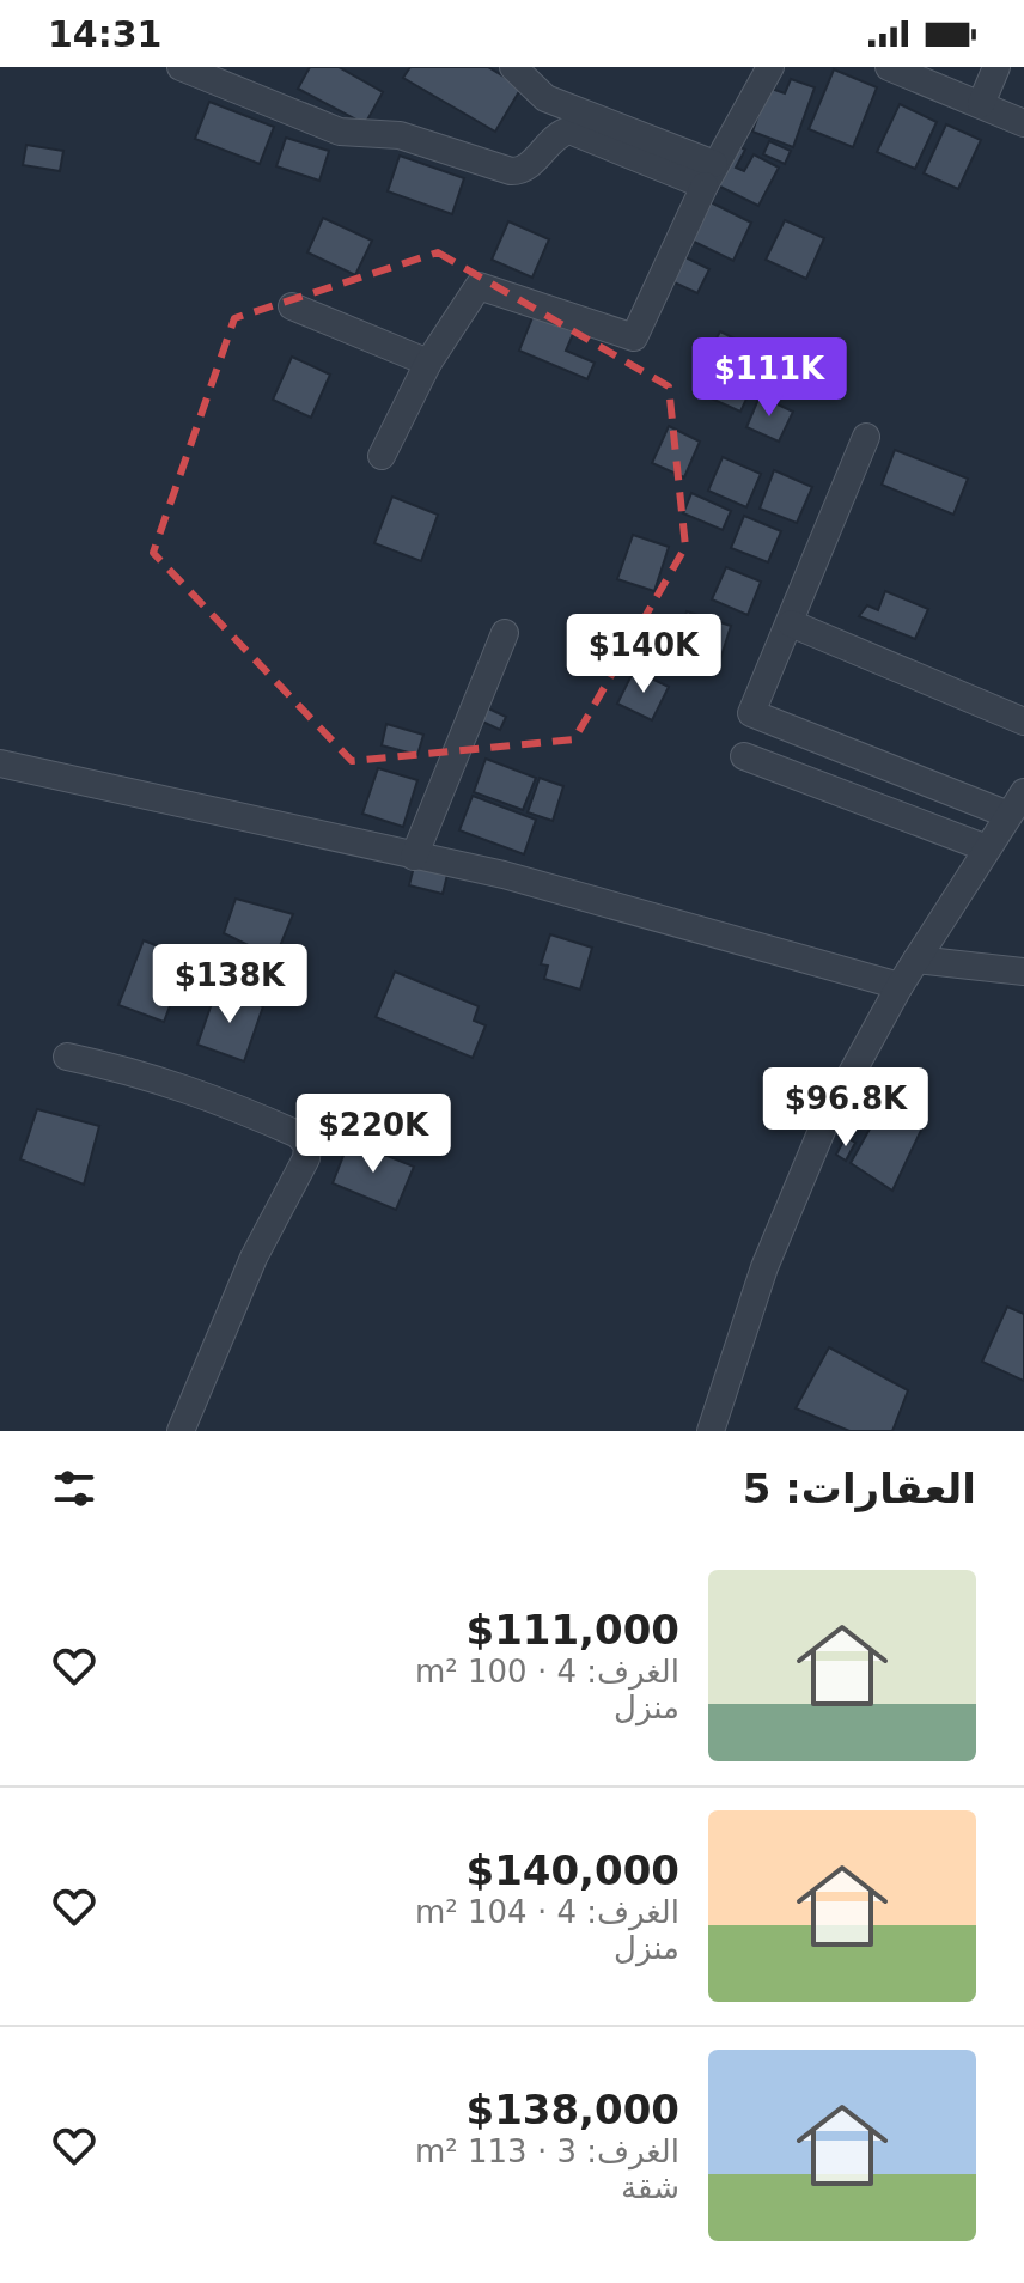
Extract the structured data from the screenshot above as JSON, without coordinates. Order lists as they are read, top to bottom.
{
  "page": {
    "status": "14:31",
    "price": [
      "$111K",
      "$140K",
      "$138K",
      "$96.8K",
      "$220K"
    ],
    "heading": "العقارات: 5",
    "list": [
      {
        "name": "$111,000",
        "note": "الغرف: 4 · 100 m² · منزل"
      },
      {
        "name": "$140,000",
        "note": "الغرف: 4 · 104 m² · منزل"
      },
      {
        "name": "$138,000",
        "note": "الغرف: 3 · 113 m² · شقة"
      }
    ]
  }
}
